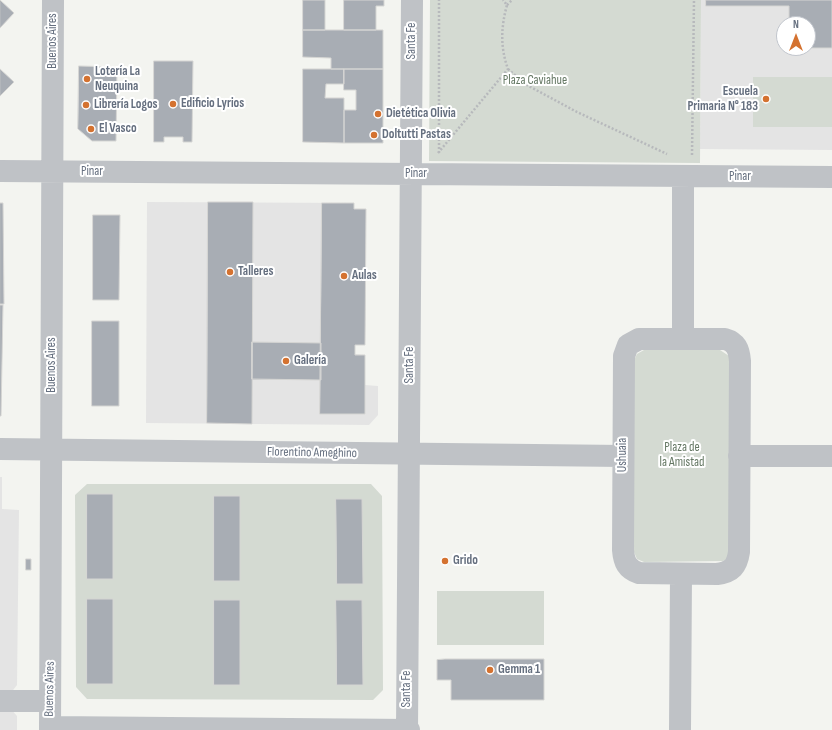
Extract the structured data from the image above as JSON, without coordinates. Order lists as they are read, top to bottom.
{
  "streets": {
    "street": [
      "Buenos Aires",
      "Santa Fe",
      "Pinar",
      "Florentino Ameghino",
      "Ushuaia"
    ]
  },
  "crossings": [
    ["Buenos Aires", "Pinar"],
    ["Buenos Aires", "Florentino Ameghino"],
    ["Santa Fe", "Pinar"],
    ["Santa Fe", "Florentino Ameghino"],
    ["Florentino Ameghino", "Ushuaia"]
  ],
  "parks": ["Plaza Caviahue", "Plaza de la Amistad"],
  "places": [
    "Lotería La Neuquina",
    "Escuela Primaria N° 183",
    "Edificio Lyrios",
    "Librería Logos",
    "Dietética Olivia",
    "El Vasco",
    "Doltutti Pastas",
    "Talleres",
    "Aulas",
    "Galería",
    "Grido",
    "Gemma 1"
  ],
  "north": "top"
}
